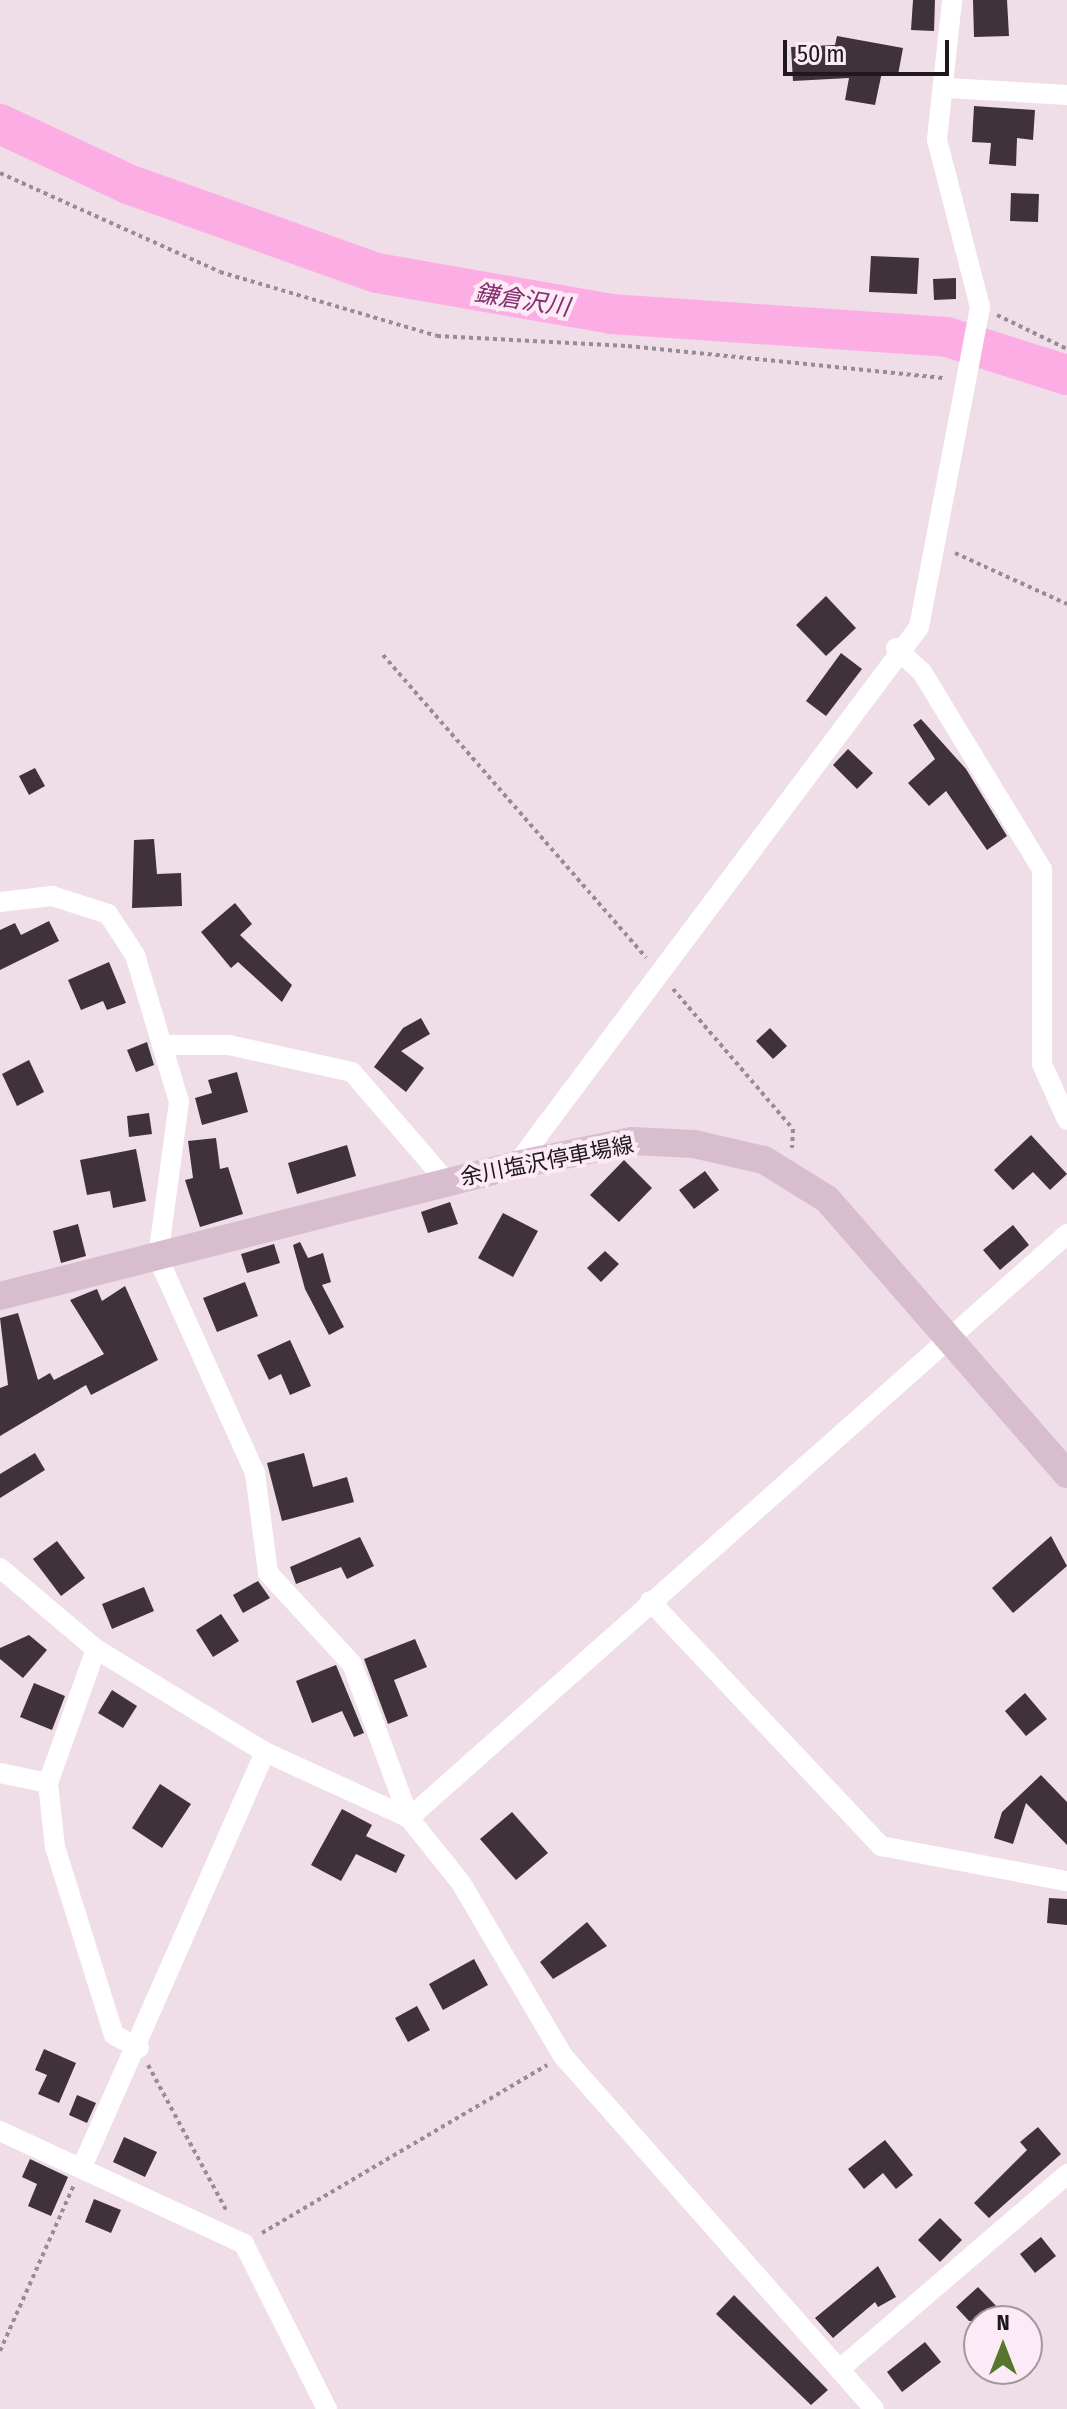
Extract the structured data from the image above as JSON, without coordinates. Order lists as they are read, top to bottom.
{
  "streets": {
    "main road": ["余川塩沢停車場線"]
  },
  "water": ["鎌倉沢川"],
  "scale_bar": "50 m",
  "north": "top"
}
